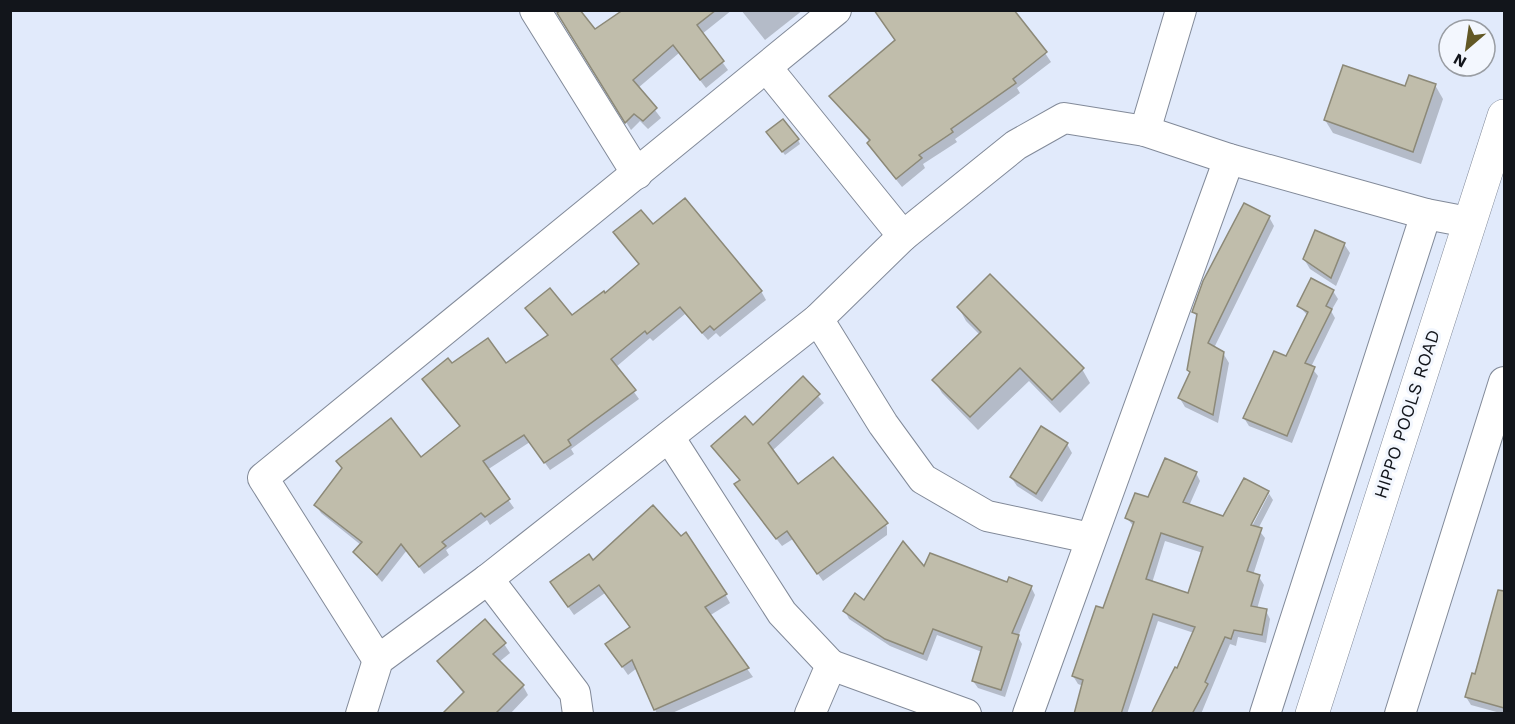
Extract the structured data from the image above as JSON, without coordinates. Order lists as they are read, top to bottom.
{
  "streets": {
    "street": ["HIPPO POOLS ROAD"]
  },
  "north": "bottom left"
}
